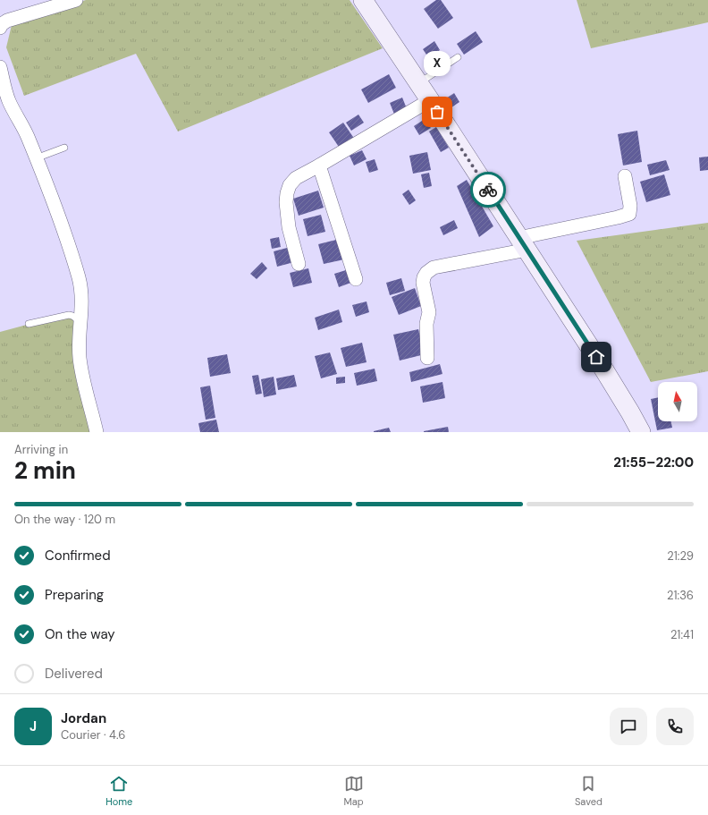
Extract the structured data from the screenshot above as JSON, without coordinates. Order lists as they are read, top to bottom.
{
  "places": ["X"],
  "north": "top",
  "page": {
    "bubble": "X",
    "heading": ["2 min", "Arriving in", "21:55–22:00"],
    "panel": ["Jordan", "Courier · 4.6"],
    "bar": "On the way · 120 m",
    "list": [
      ["Confirmed", "21:29"],
      ["Preparing", "21:36"],
      ["On the way", "21:41"],
      "Delivered"
    ],
    "round": "J",
    "tabs": ["Home", "Map", "Saved"]
  }
}
